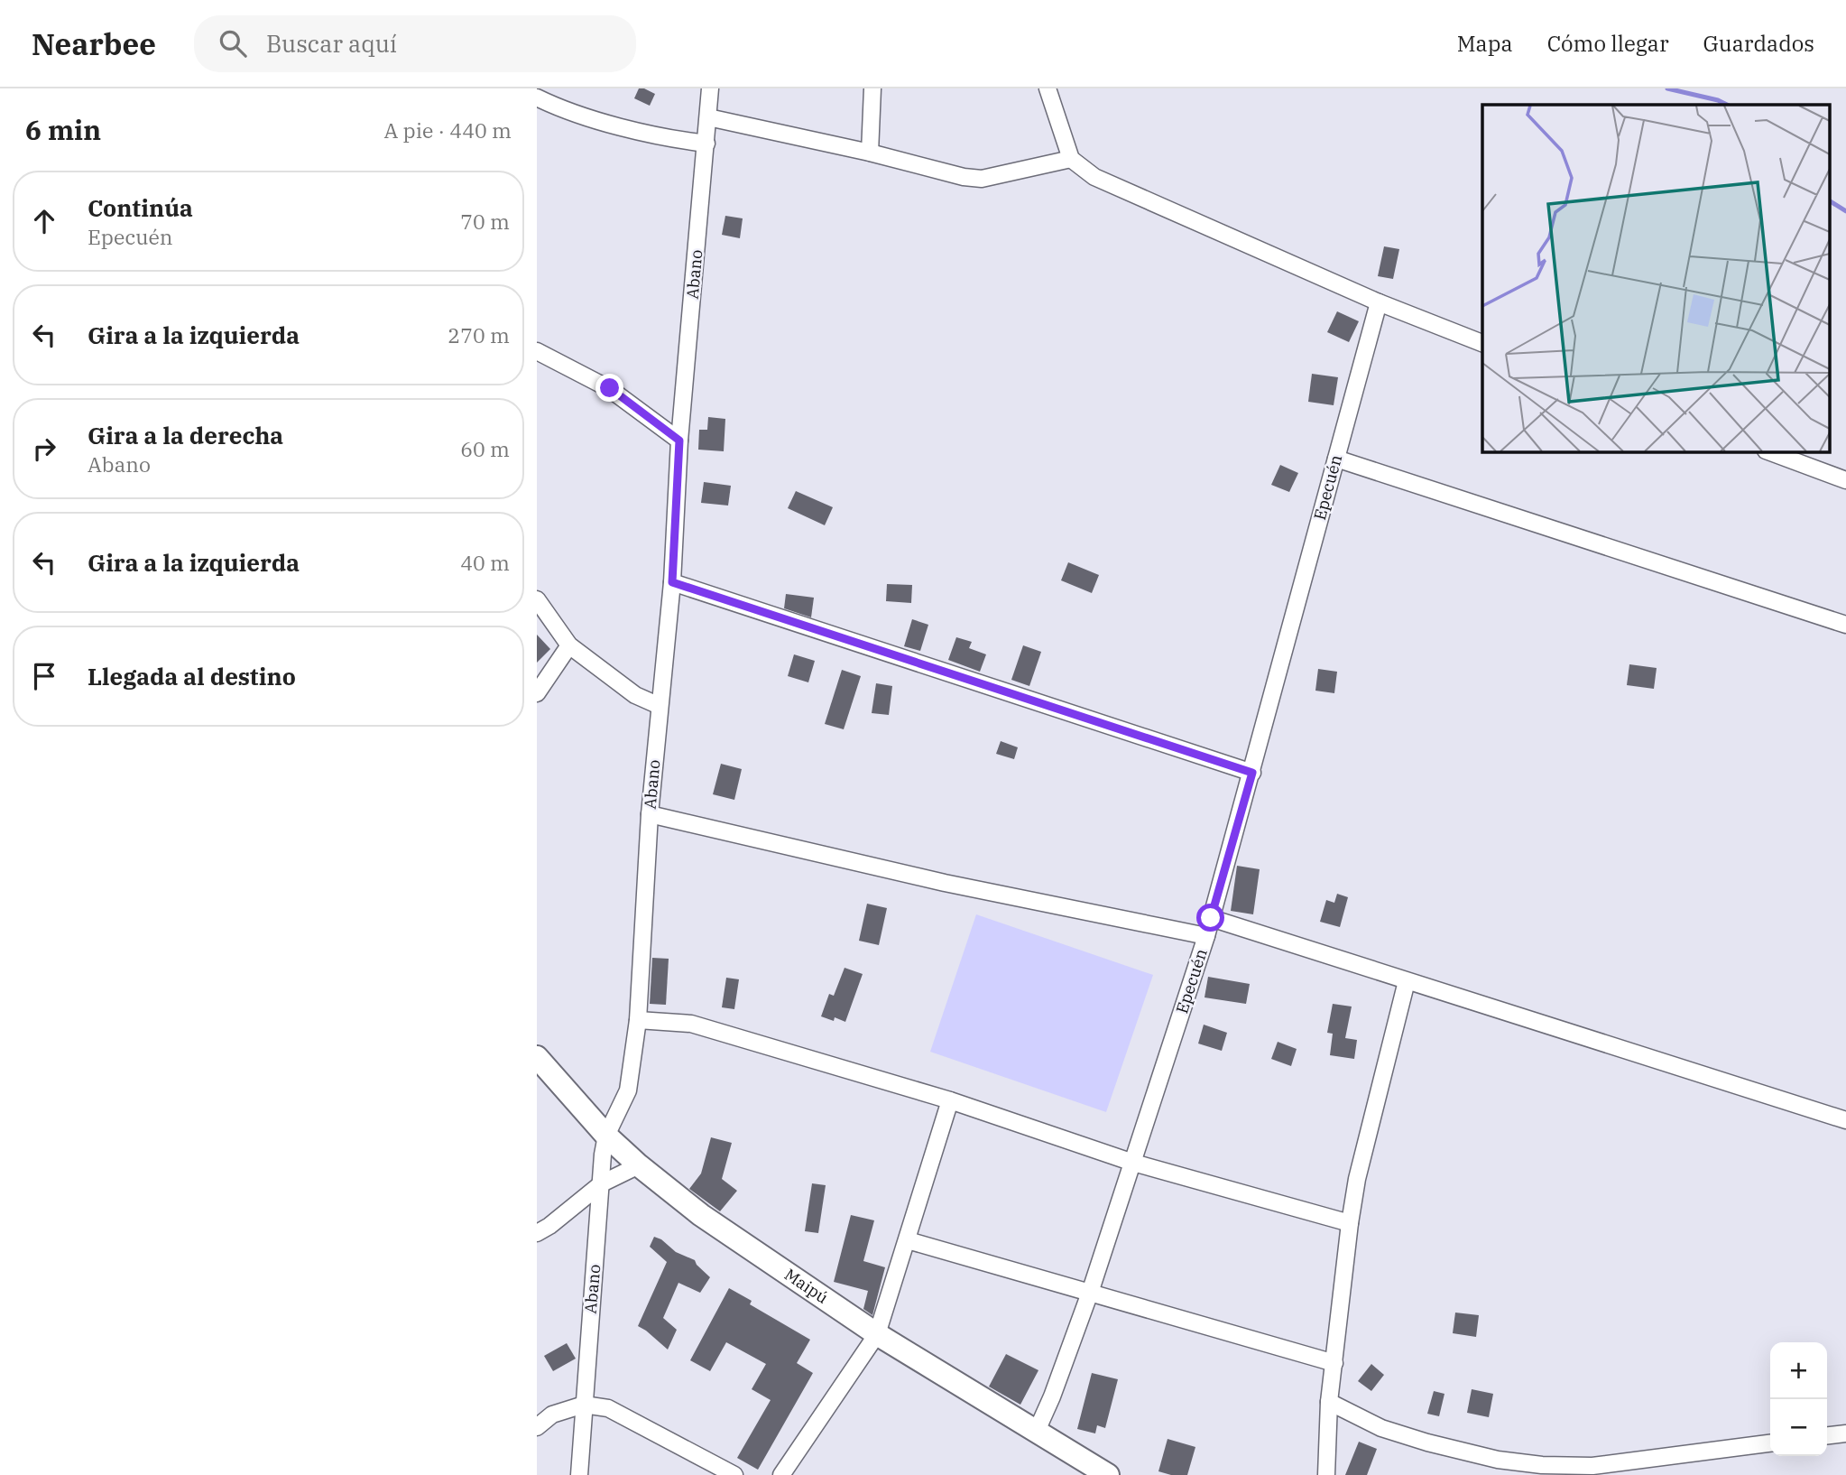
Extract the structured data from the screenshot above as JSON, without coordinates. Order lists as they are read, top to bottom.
{
  "streets": {
    "main road": ["Maipú"],
    "street": ["Abano", "Epecuén"]
  },
  "crossings": [
    ["Abano", "Maipú"],
    ["Epecuén", "Maipú"]
  ],
  "page": {
    "header": "Nearbee",
    "search": "Buscar aquí",
    "nav": ["Mapa", "Cómo llegar", "Guardados"],
    "heading": ["6 min", "A pie · 440 m"],
    "list": [
      ["Continúa", "Epecuén", "70 m"],
      ["Gira a la izquierda", "270 m"],
      ["Gira a la derecha", "Abano", "60 m"],
      ["Gira a la izquierda", "40 m"],
      "Llegada al destino"
    ],
    "map_buttons": ["+", "−"]
  }
}
